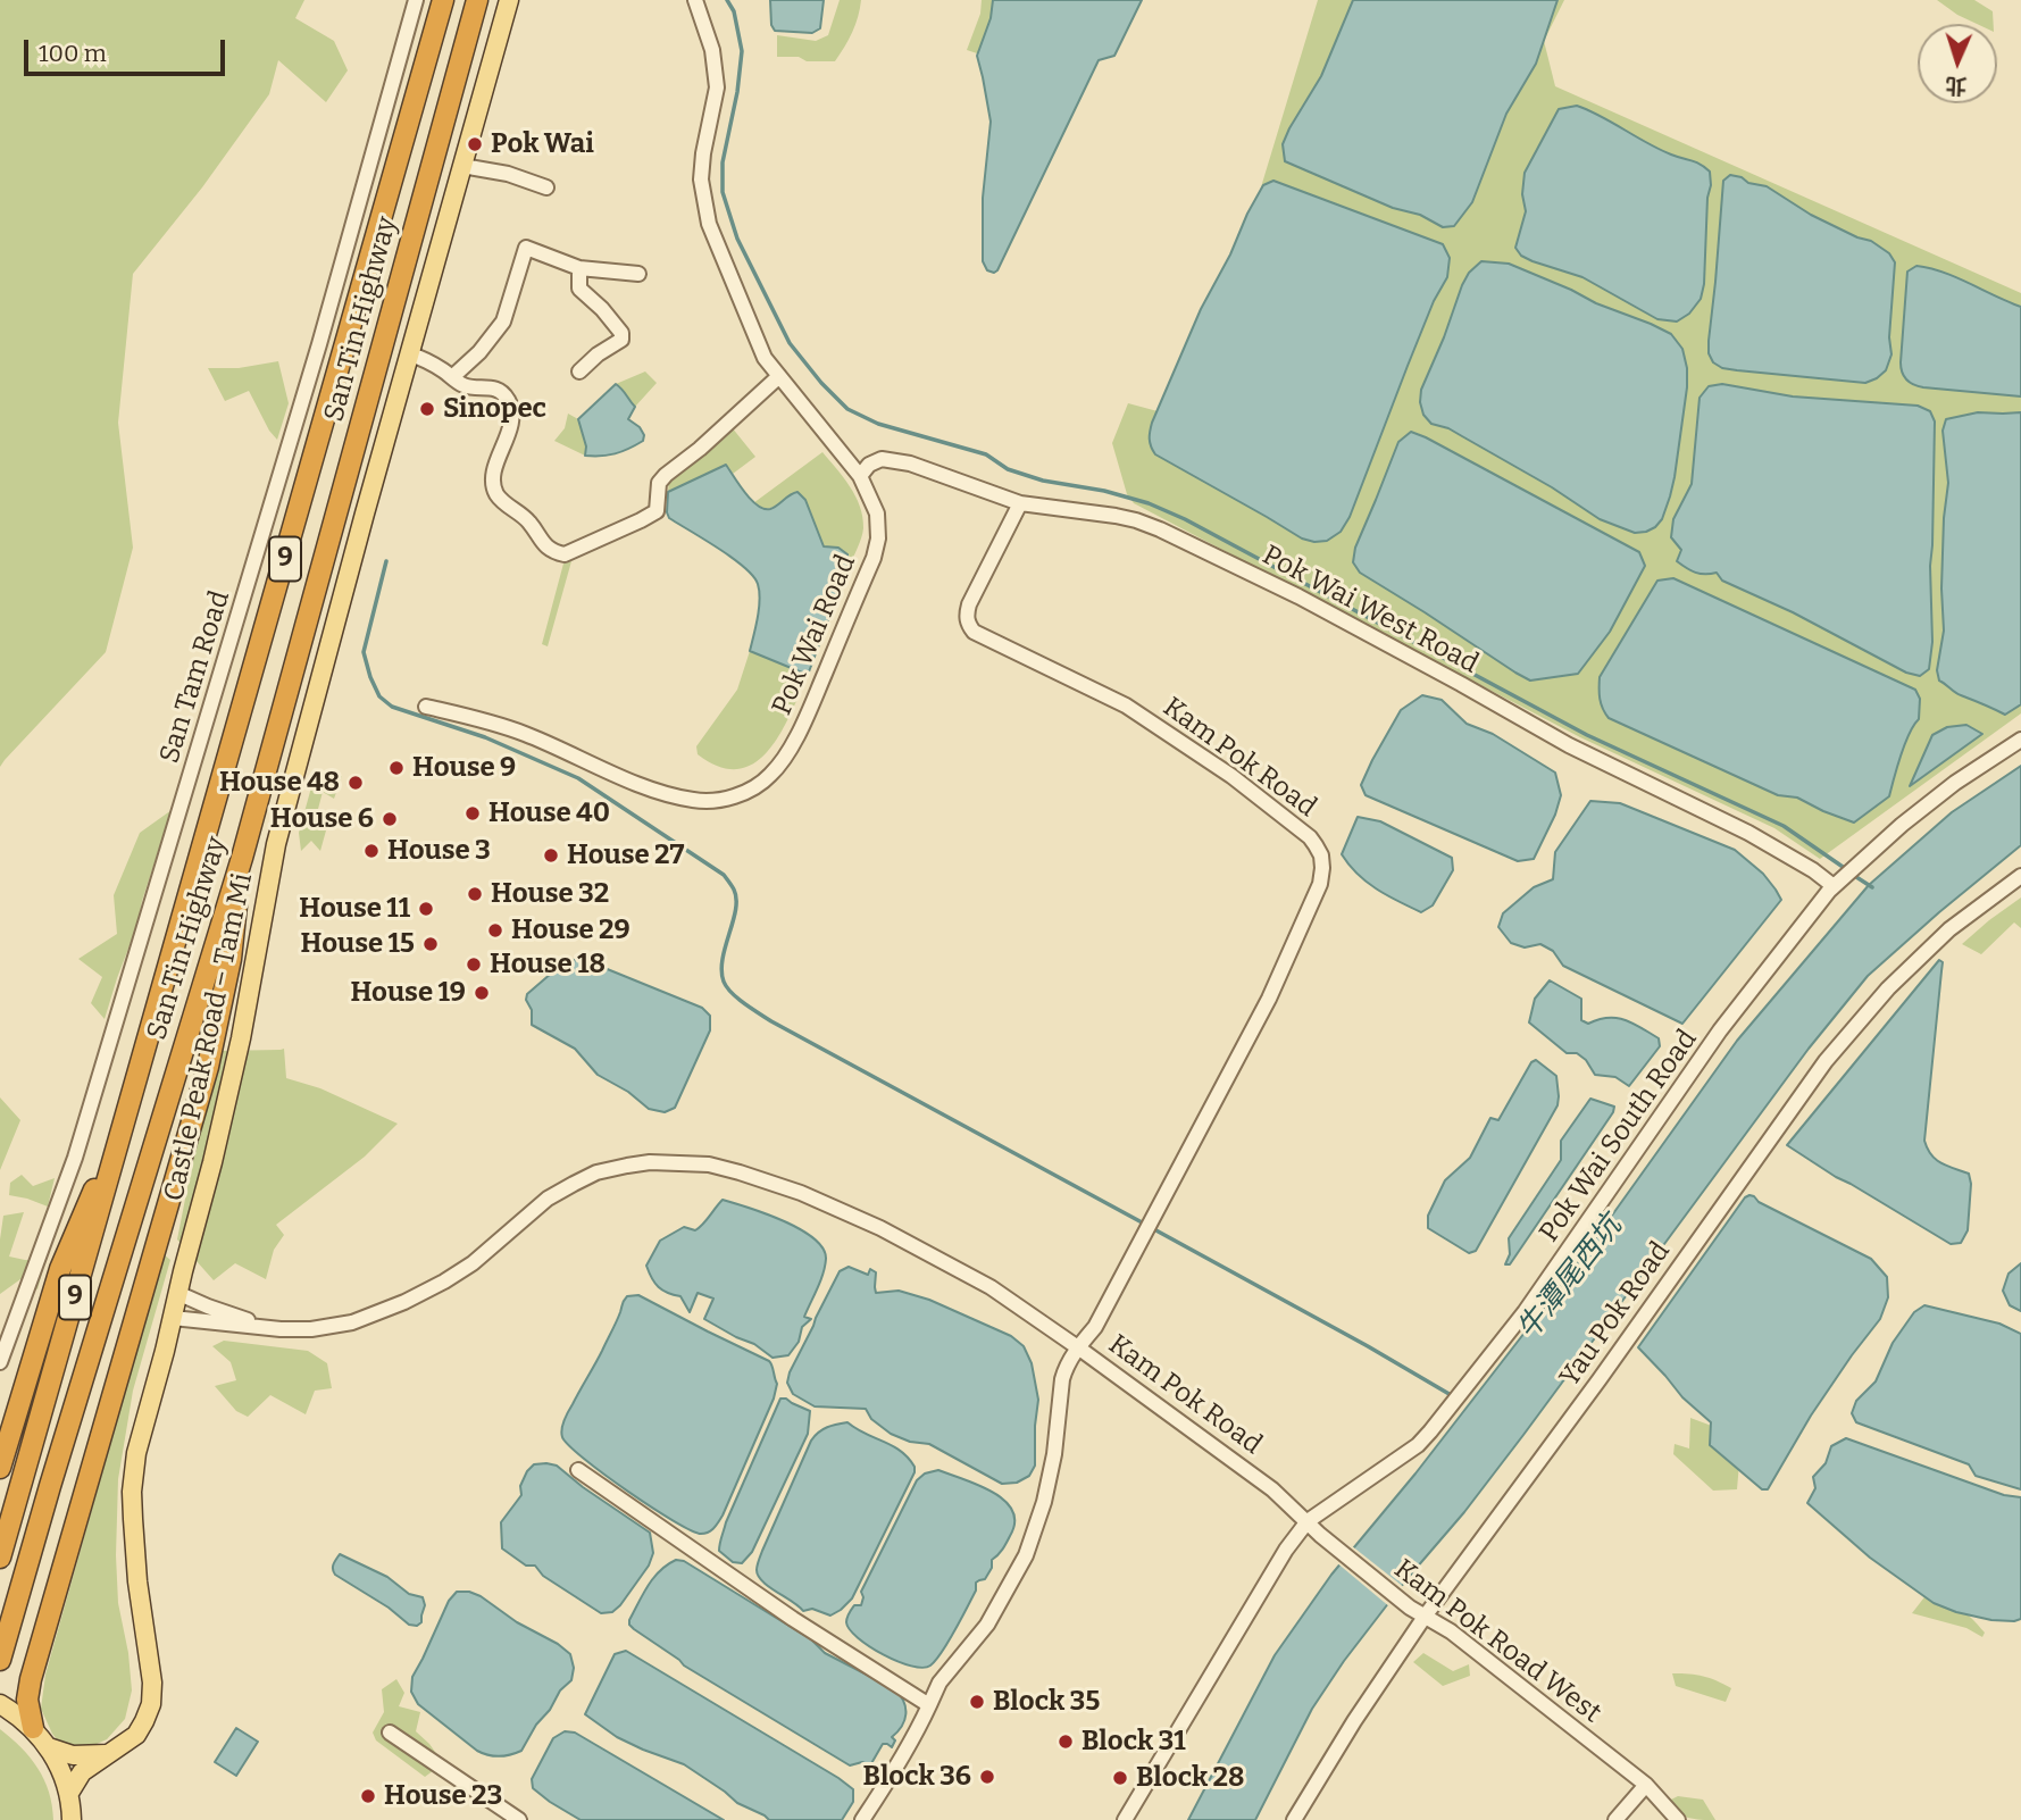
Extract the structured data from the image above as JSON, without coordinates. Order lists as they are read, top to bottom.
{
  "streets": {
    "highway": ["San Tin Highway", "9"],
    "main road": ["Castle Peak Road – Tam Mi"],
    "street": [
      "Pok Wai West Road",
      "Pok Wai Road",
      "San Tam Road",
      "Kam Pok Road",
      "Pok Wai South Road",
      "Yau Pok Road",
      "Kam Pok Road West"
    ]
  },
  "crossings": [
    ["Pok Wai West Road", "Pok Wai Road"],
    ["Pok Wai West Road", "Kam Pok Road"],
    ["Pok Wai West Road", "Pok Wai South Road"],
    ["Kam Pok Road", "Pok Wai South Road"],
    ["Kam Pok Road", "Kam Pok Road West"],
    ["Yau Pok Road", "Kam Pok Road West"]
  ],
  "water": ["牛潭尾西坑"],
  "places": [
    "Pok Wai",
    "Sinopec",
    "House 9",
    "House 48",
    "House 40",
    "House 6",
    "House 3",
    "House 27",
    "House 32",
    "House 11",
    "House 29",
    "House 15",
    "House 18",
    "House 19",
    "Block 35",
    "Block 31",
    "Block 36",
    "Block 28",
    "House 23"
  ],
  "scale_bar": "100 m",
  "north": "bottom"
}
